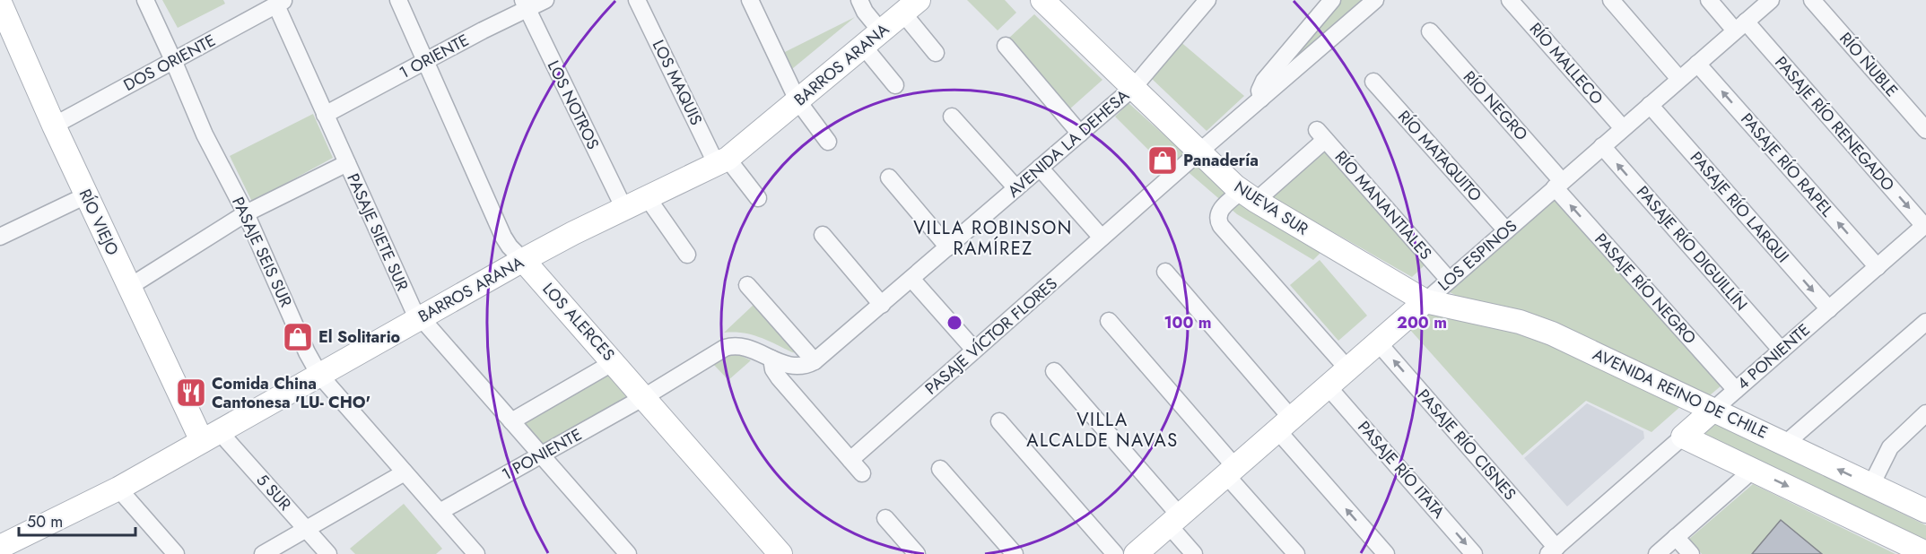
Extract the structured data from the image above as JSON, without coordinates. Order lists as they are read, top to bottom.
{
  "streets": {
    "street": [
      "1 ORIENTE",
      "DOS ORIENTE",
      "RÍO MALLECO",
      "BARROS ARANA",
      "RÍO ÑUBLE",
      "LOS MAQUIS",
      "LOS NOTROS",
      "RÍO NEGRO",
      "PASAJE RÍO RENEGADO",
      "AVENIDA LA DEHESA",
      "RÍO MATAQUITO",
      "PASAJE RÍO RAPEL",
      "RÍO MANANTIALES",
      "PASAJE RÍO LARQUI",
      "NUEVA SUR",
      "RÍO VIEJO",
      "PASAJE SIETE SUR",
      "PASAJE RÍO DIGUILLÍN",
      "PASAJE SEIS SUR",
      "LOS ESPINOS",
      "PASAJE RÍO NEGRO",
      "LOS ALERCES",
      "PASAJE VÍCTOR FLORES",
      "4 PONIENTE",
      "AVENIDA REINO DE CHILE",
      "PASAJE RÍO CISNES",
      "1 PONIENTE",
      "PASAJE RÍO ITATA",
      "5 SUR"
    ]
  },
  "crossings": [
    ["1 ORIENTE", "LOS NOTROS"],
    ["1 ORIENTE", "PASAJE SIETE SUR"],
    ["1 ORIENTE", "LOS ALERCES"],
    ["DOS ORIENTE", "RÍO VIEJO"],
    ["DOS ORIENTE", "PASAJE SIETE SUR"],
    ["DOS ORIENTE", "PASAJE SEIS SUR"],
    ["RÍO MALLECO", "LOS ESPINOS"],
    ["BARROS ARANA", "LOS MAQUIS"],
    ["BARROS ARANA", "LOS NOTROS"],
    ["BARROS ARANA", "RÍO VIEJO"],
    ["BARROS ARANA", "PASAJE SIETE SUR"],
    ["BARROS ARANA", "PASAJE SEIS SUR"],
    ["BARROS ARANA", "LOS ALERCES"],
    ["BARROS ARANA", "5 SUR"],
    ["RÍO NEGRO", "LOS ESPINOS"],
    ["RÍO NEGRO", "PASAJE RÍO NEGRO"],
    ["PASAJE RÍO RENEGADO", "LOS ESPINOS"],
    ["PASAJE RÍO RENEGADO", "4 PONIENTE"],
    ["AVENIDA LA DEHESA", "NUEVA SUR"],
    ["RÍO MATAQUITO", "LOS ESPINOS"],
    ["PASAJE RÍO RAPEL", "LOS ESPINOS"],
    ["PASAJE RÍO RAPEL", "4 PONIENTE"],
    ["RÍO MANANTIALES", "NUEVA SUR"],
    ["RÍO MANANTIALES", "LOS ESPINOS"],
    ["PASAJE RÍO LARQUI", "LOS ESPINOS"],
    ["PASAJE RÍO LARQUI", "4 PONIENTE"],
    ["NUEVA SUR", "LOS ESPINOS"],
    ["NUEVA SUR", "PASAJE VÍCTOR FLORES"],
    ["NUEVA SUR", "AVENIDA REINO DE CHILE"],
    ["RÍO VIEJO", "5 SUR"],
    ["PASAJE SIETE SUR", "1 PONIENTE"],
    ["PASAJE RÍO DIGUILLÍN", "LOS ESPINOS"],
    ["PASAJE RÍO DIGUILLÍN", "4 PONIENTE"],
    ["PASAJE SEIS SUR", "1 PONIENTE"],
    ["LOS ESPINOS", "PASAJE RÍO NEGRO"],
    ["LOS ESPINOS", "AVENIDA REINO DE CHILE"],
    ["LOS ESPINOS", "PASAJE RÍO CISNES"],
    ["LOS ESPINOS", "PASAJE RÍO ITATA"],
    ["PASAJE RÍO NEGRO", "4 PONIENTE"],
    ["LOS ALERCES", "1 PONIENTE"],
    ["4 PONIENTE", "AVENIDA REINO DE CHILE"],
    ["4 PONIENTE", "PASAJE RÍO CISNES"]
  ],
  "one_way": [
    "PASAJE RÍO RENEGADO",
    "PASAJE RÍO RAPEL",
    "PASAJE RÍO LARQUI",
    "PASAJE RÍO DIGUILLÍN",
    "PASAJE RÍO NEGRO"
  ],
  "districts": ["VILLA ROBINSON RAMÍREZ", "VILLA ALCALDE NAVAS"],
  "places": {
    "shop": ["Panadería", "El Solitario"],
    "restaurant": ["Comida China Cantonesa 'LU- CHO'"]
  },
  "scale_bar": "50 m",
  "rings": ["100 m", "200 m"]
}
